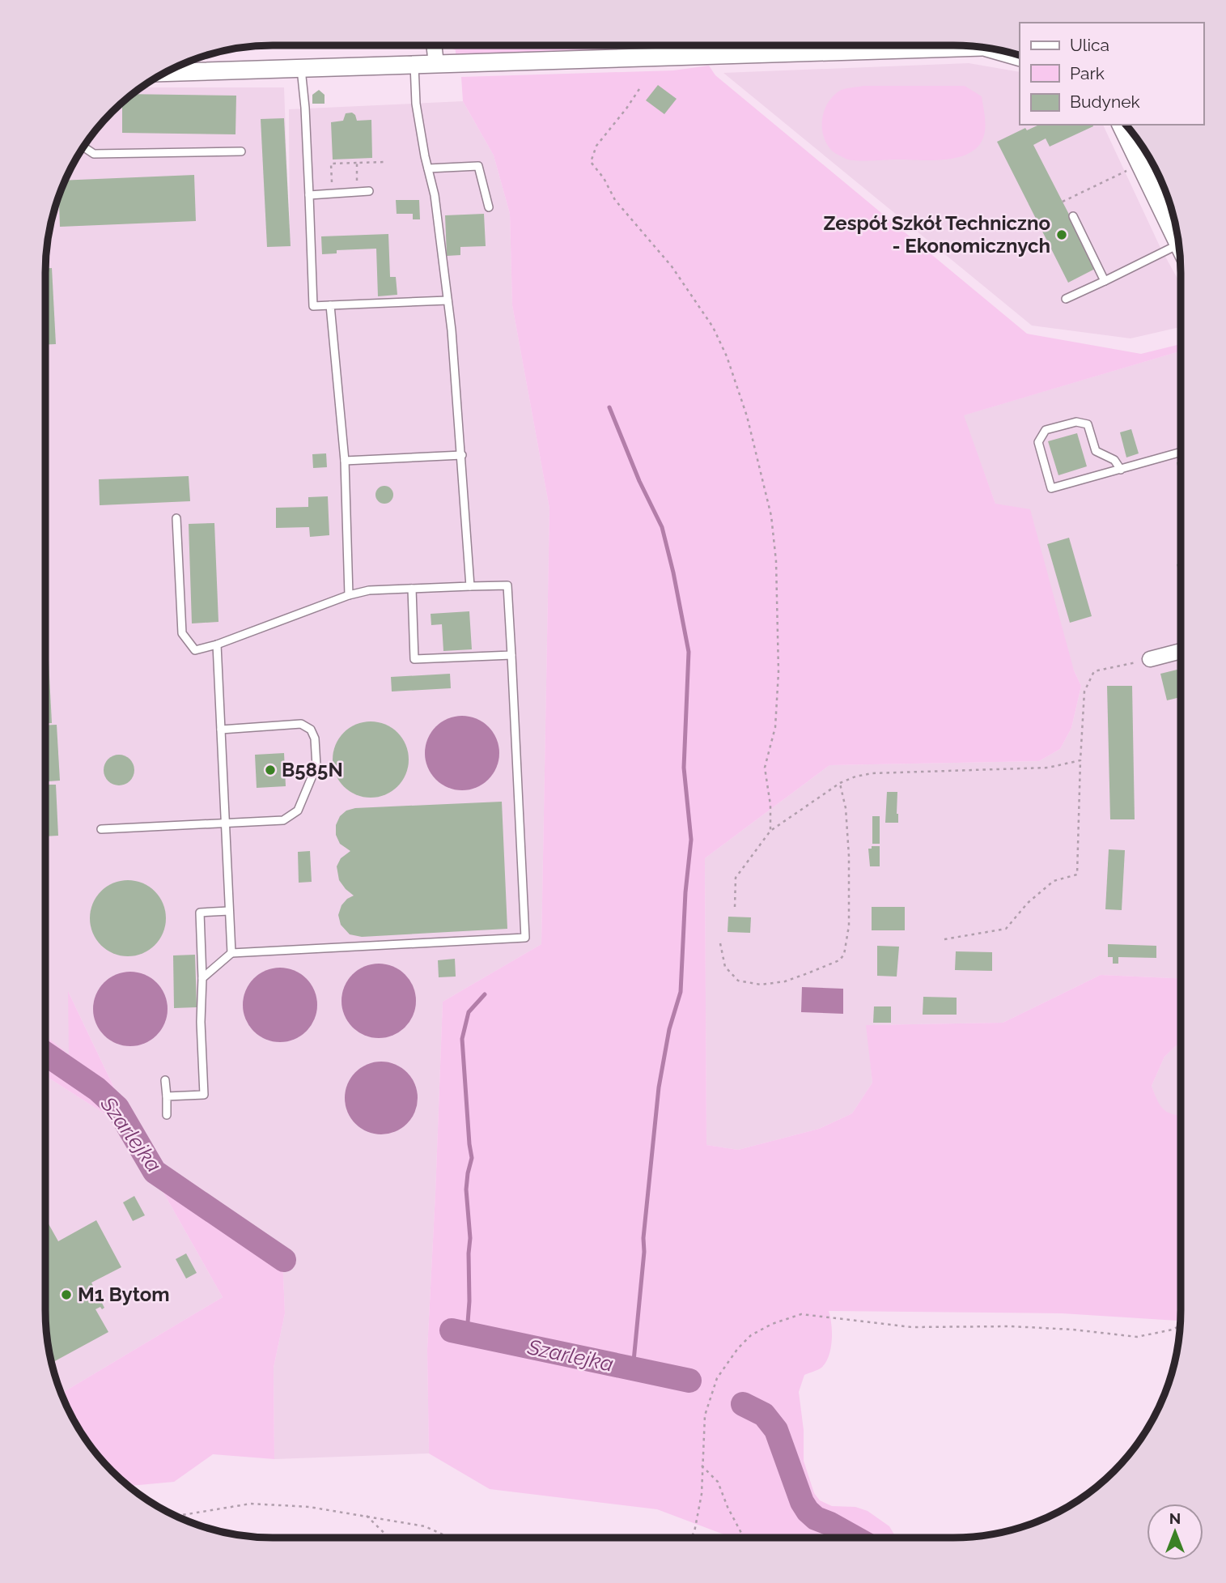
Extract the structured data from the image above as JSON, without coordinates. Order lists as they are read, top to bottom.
{
  "water": ["Szarlejka"],
  "places": ["Zespół Szkół Techniczno - Ekonomicznych", "B585N", "M1 Bytom"],
  "legend": ["Ulica", "Park", "Budynek"],
  "north": "top"
}
